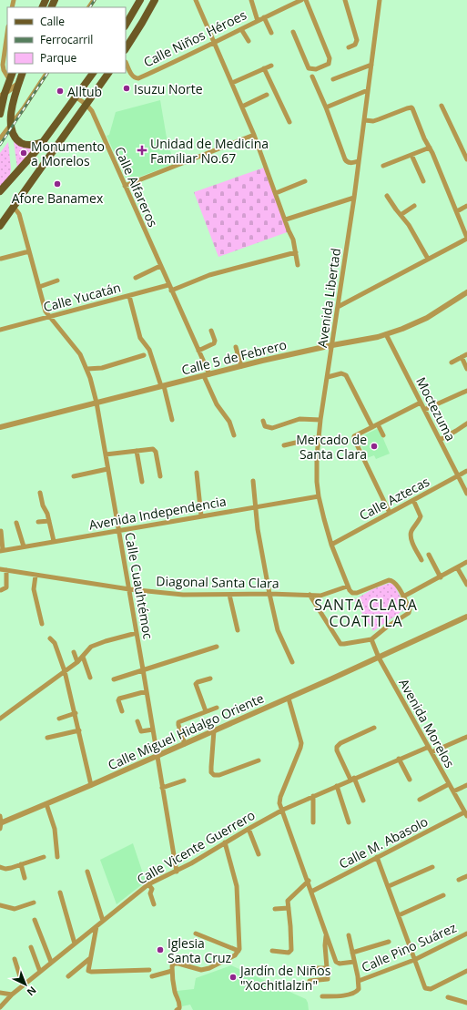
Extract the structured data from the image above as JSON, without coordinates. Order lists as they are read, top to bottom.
{
  "streets": {
    "street": [
      "Calle Niños Héroes",
      "Calle Alfareros",
      "Calle Yucatán",
      "Avenida Libertad",
      "Calle 5 de Febrero",
      "Moctezuma",
      "Calle Aztecas",
      "Avenida Independencia",
      "Diagonal Santa Clara",
      "Calle Cuauhtémoc",
      "Avenida Morelos",
      "Calle Miguel Hidalgo Oriente",
      "Calle M. Abasolo",
      "Calle Vicente Guerrero",
      "Calle Pino Suárez"
    ]
  },
  "crossings": [
    ["Calle Alfareros", "Calle Yucatán"],
    ["Calle Alfareros", "Calle 5 de Febrero"],
    ["Calle Yucatán", "Calle Cuauhtémoc"],
    ["Avenida Libertad", "Calle 5 de Febrero"],
    ["Avenida Libertad", "Calle Aztecas"],
    ["Avenida Libertad", "Avenida Independencia"],
    ["Avenida Libertad", "Diagonal Santa Clara"],
    ["Calle 5 de Febrero", "Moctezuma"],
    ["Calle 5 de Febrero", "Calle Cuauhtémoc"],
    ["Moctezuma", "Calle Aztecas"],
    ["Avenida Independencia", "Calle Cuauhtémoc"],
    ["Diagonal Santa Clara", "Calle Cuauhtémoc"],
    ["Calle Cuauhtémoc", "Calle Miguel Hidalgo Oriente"],
    ["Calle Cuauhtémoc", "Calle Vicente Guerrero"],
    ["Avenida Morelos", "Calle Miguel Hidalgo Oriente"],
    ["Avenida Morelos", "Calle M. Abasolo"],
    ["Avenida Morelos", "Calle Vicente Guerrero"]
  ],
  "districts": ["SANTA CLARA COATITLA"],
  "places": {
    "other": [
      "Isuzu Norte",
      "Alltub",
      "Monumento a Morelos",
      "Afore Banamex",
      "Mercado de Santa Clara",
      "Iglesia Santa Cruz",
      "Jardín de Niños \"Xochitlalzin\""
    ],
    "health": ["Unidad de Medicina Familiar No.67"]
  },
  "legend": ["Calle", "Ferrocarril", "Parque"],
  "north": "bottom right"
}
